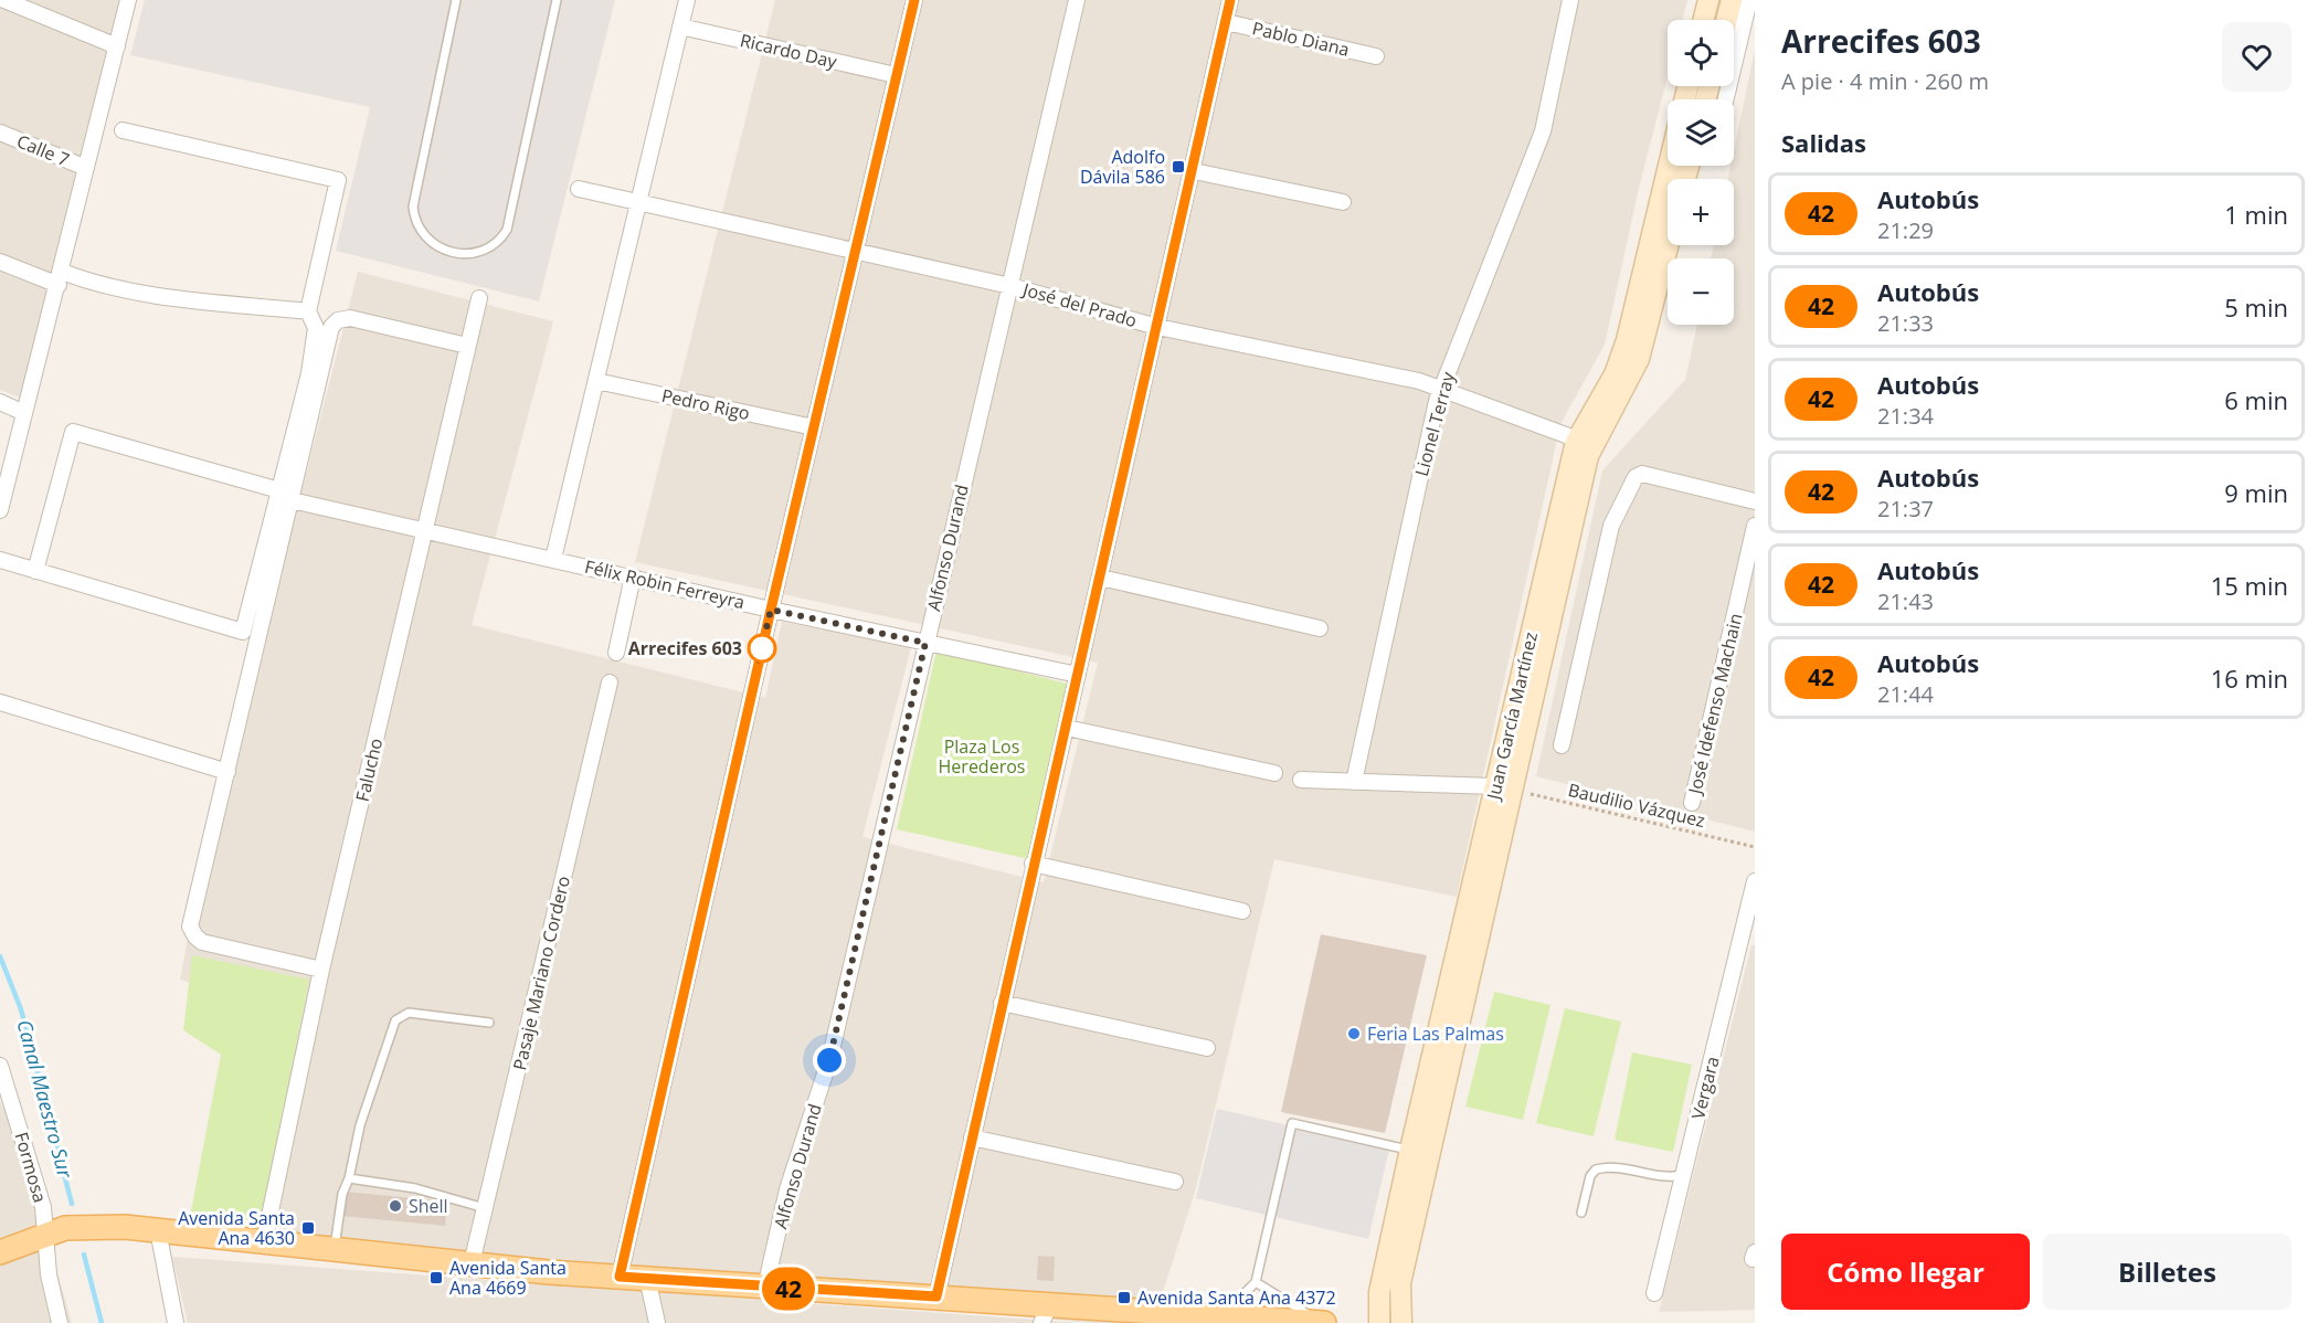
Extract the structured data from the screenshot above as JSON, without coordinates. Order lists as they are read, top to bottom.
{
  "streets": {
    "main road": ["Juan García Martínez"],
    "street": [
      "Pablo Diana",
      "Ricardo Day",
      "Calle 7",
      "José del Prado",
      "Pedro Rigo",
      "Lionel Terray",
      "Alfonso Durand",
      "Félix Robin Ferreyra",
      "José Idefenso Machain",
      "Falucho",
      "Pasaje Mariano Cordero",
      "Vergara",
      "Formosa"
    ],
    "path": ["Baudilio Vázquez"]
  },
  "crossings": [
    ["José del Prado", "Lionel Terray"],
    ["José del Prado", "Alfonso Durand"],
    ["José del Prado", "Juan García Martínez"],
    ["Alfonso Durand", "Félix Robin Ferreyra"],
    ["Félix Robin Ferreyra", "Falucho"],
    ["Juan García Martínez", "Baudilio Vázquez"]
  ],
  "water": ["Canal Maestro Sur"],
  "parks": ["Plaza Los Herederos"],
  "places": {
    "transit": [
      "Adolfo Dávila 586",
      "Avenida Santa Ana 4630",
      "Avenida Santa Ana 4669",
      "Avenida Santa Ana 4372"
    ],
    "other": ["Arrecifes 603", "Feria Las Palmas", "Shell"]
  },
  "lines": ["bus line 42"],
  "page": {
    "on_map": "42",
    "heading": [
      ["Arrecifes 603", "A pie · 4 min · 260 m"],
      "Salidas"
    ],
    "map_buttons": ["+", "−"],
    "list": [
      {
        "mark": "42",
        "name": "Autobús",
        "note": "21:29",
        "value": "1 min"
      },
      {
        "mark": "42",
        "name": "Autobús",
        "note": "21:33",
        "value": "5 min"
      },
      {
        "mark": "42",
        "name": "Autobús",
        "note": "21:34",
        "value": "6 min"
      },
      {
        "mark": "42",
        "name": "Autobús",
        "note": "21:37",
        "value": "9 min"
      },
      {
        "mark": "42",
        "name": "Autobús",
        "note": "21:43",
        "value": "15 min"
      },
      {
        "mark": "42",
        "name": "Autobús",
        "note": "21:44",
        "value": "16 min"
      }
    ],
    "buttons": ["Cómo llegar", "Billetes"]
  }
}
